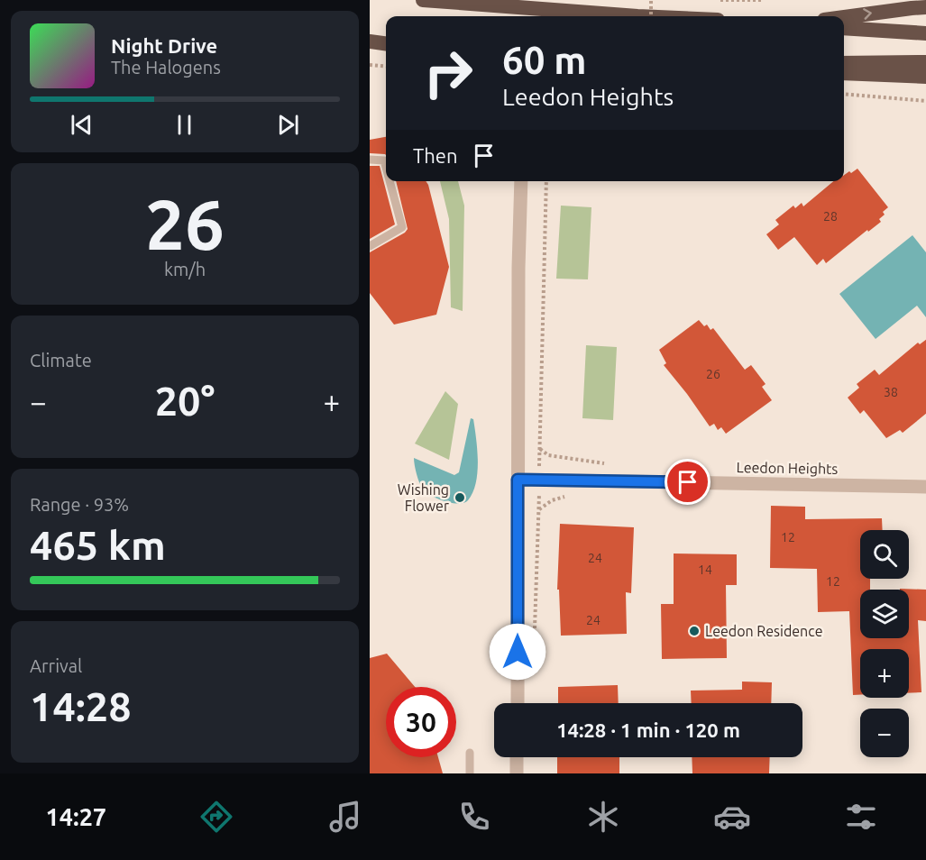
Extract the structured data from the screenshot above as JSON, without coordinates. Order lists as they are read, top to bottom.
{
  "streets": {
    "street": ["Leedon Heights"]
  },
  "places": ["Wishing Flower", "Leedon Residence"],
  "house_numbers": [
    "28",
    "26",
    "38",
    "12",
    "24",
    "14",
    "12",
    "24"
  ],
  "page": {
    "turn": ["60 m", "Leedon Heights"],
    "song": ["Night Drive", "The Halogens"],
    "then": "Then",
    "tile": [
      ["26", "km/h"],
      "Climate",
      ["Range · 93%", "465 km"],
      ["Arrival", "14:28"]
    ],
    "heat": ["−", "20°", "+"],
    "map_buttons": ["+", "−"],
    "limit": "30",
    "trip": "14:28 · 1 min · 120 m",
    "tabs": "14:27"
  }
}
